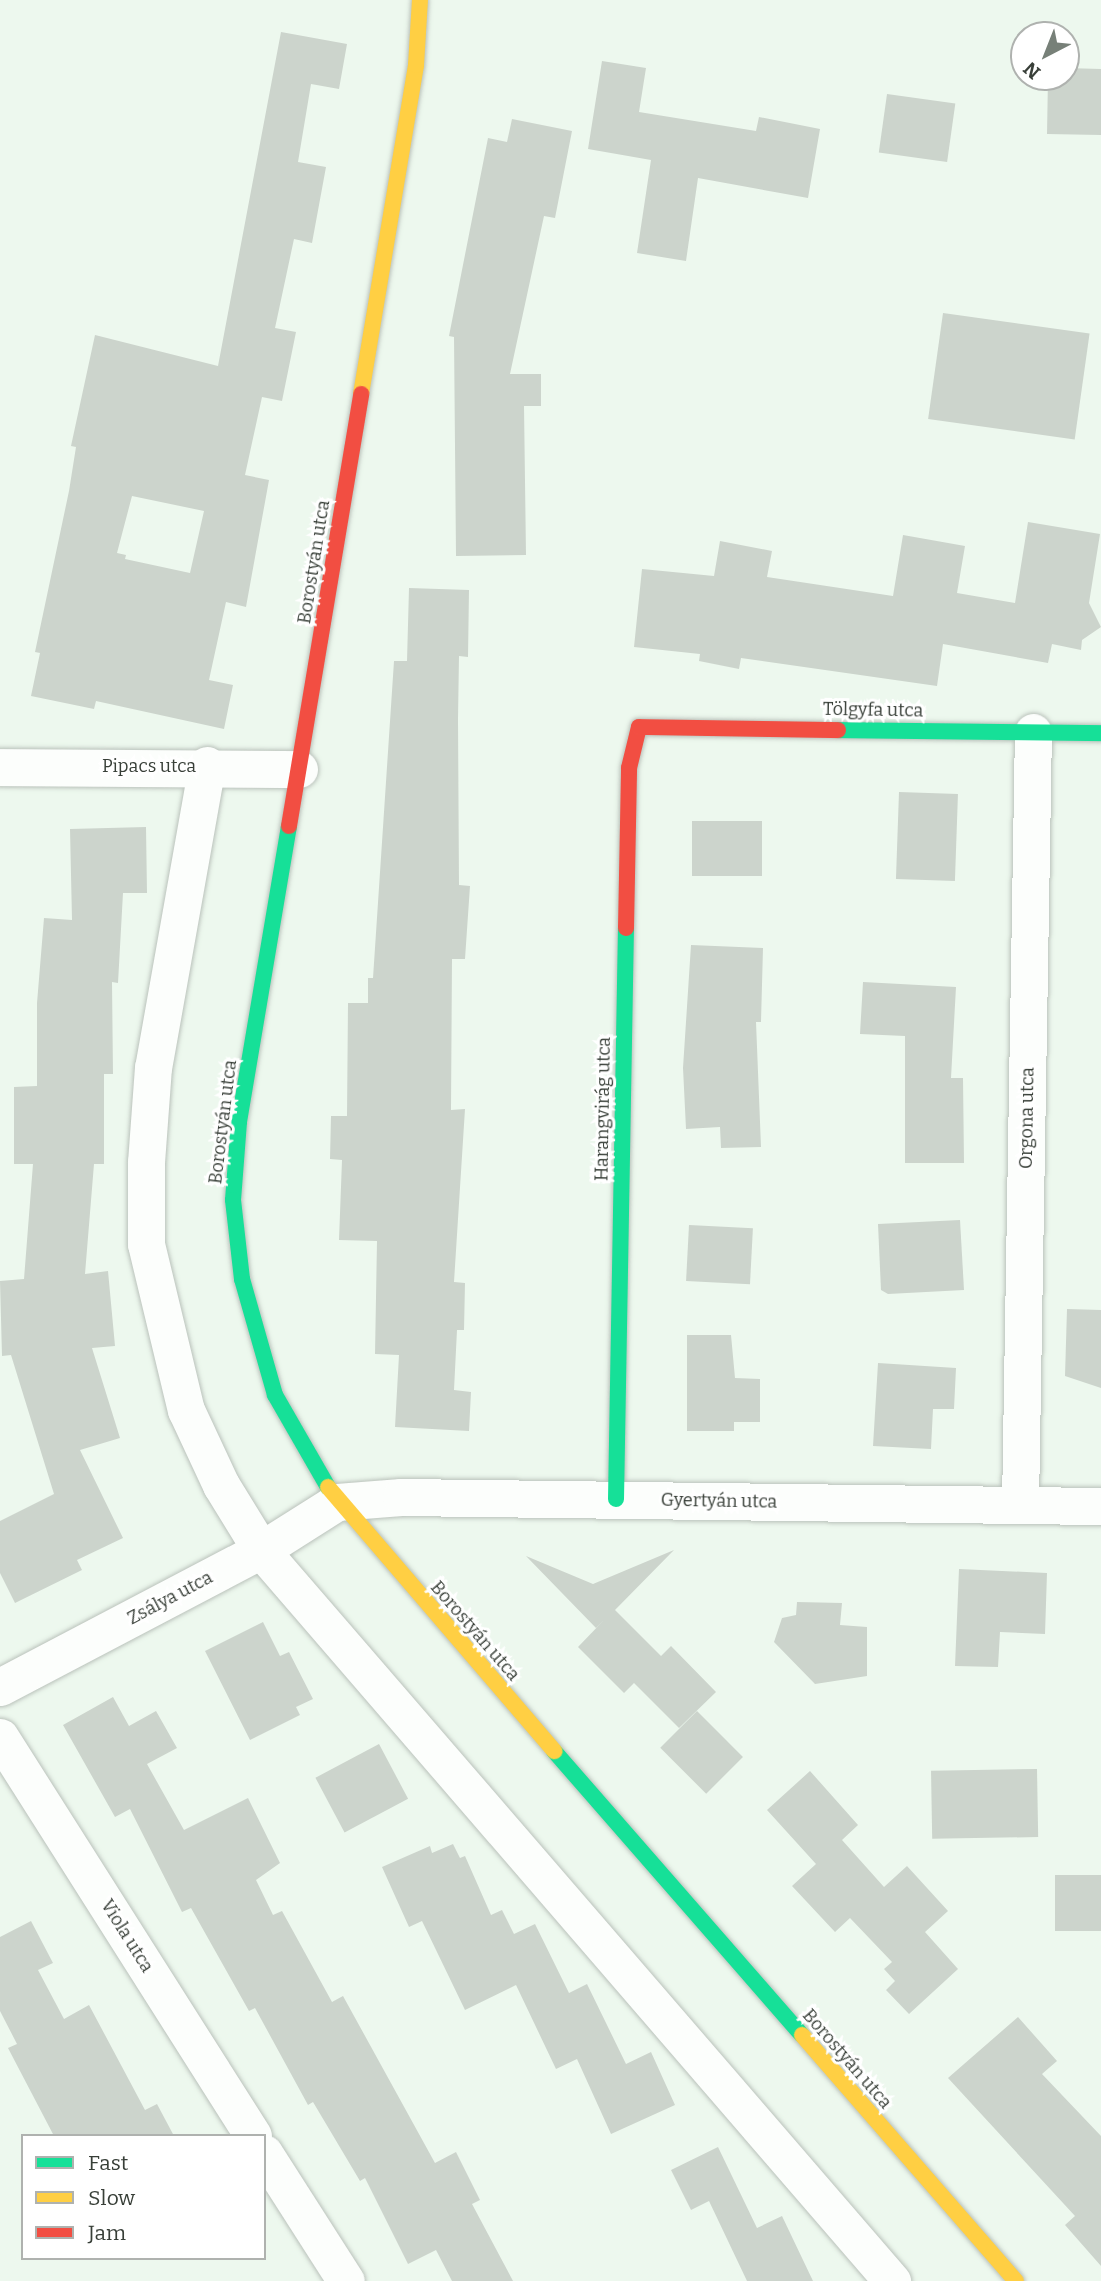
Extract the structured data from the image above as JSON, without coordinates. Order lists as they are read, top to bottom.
{
  "streets": {
    "street": [
      "Borostyán utca",
      "Tölgyfa utca",
      "Pipacs utca",
      "Harangvirág utca",
      "Orgona utca",
      "Gyertyán utca",
      "Zsálya utca",
      "Viola utca"
    ]
  },
  "crossings": [
    ["Borostyán utca", "Pipacs utca"],
    ["Borostyán utca", "Gyertyán utca"],
    ["Borostyán utca", "Zsálya utca"],
    ["Tölgyfa utca", "Harangvirág utca"],
    ["Tölgyfa utca", "Orgona utca"],
    ["Harangvirág utca", "Gyertyán utca"],
    ["Orgona utca", "Gyertyán utca"],
    ["Gyertyán utca", "Zsálya utca"]
  ],
  "legend": ["Fast", "Slow", "Jam"],
  "north": "bottom left"
}
